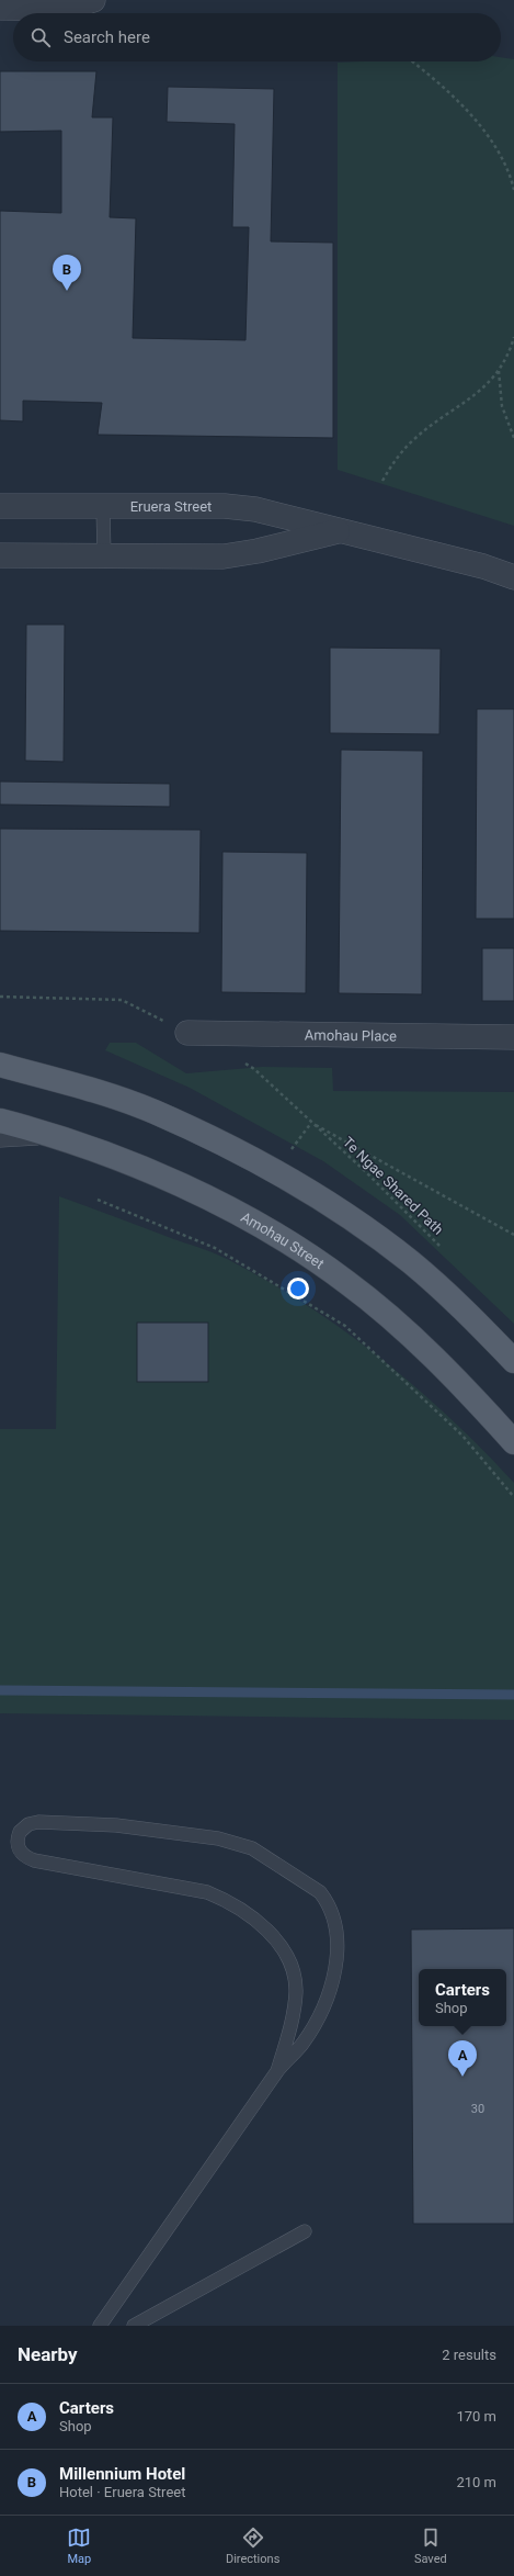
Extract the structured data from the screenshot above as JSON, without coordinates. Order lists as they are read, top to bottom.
{
  "streets": {
    "main road": ["Amohau Street"],
    "street": ["Eruera Street", "Amohau Place"],
    "path": ["Te Ngae Shared Path"]
  },
  "house_numbers": ["30"],
  "page": {
    "search": "Search here",
    "pins": ["B", "A"],
    "popup": ["Carters", "Shop"],
    "heading": ["Nearby", "2 results"],
    "list": [
      {
        "mark": "A",
        "name": "Carters",
        "note": "Shop",
        "value": "170 m"
      },
      {
        "mark": "B",
        "name": "Millennium Hotel",
        "note": "Hotel · Eruera Street",
        "value": "210 m"
      }
    ],
    "nav": ["Map", "Directions", "Saved"]
  }
}
